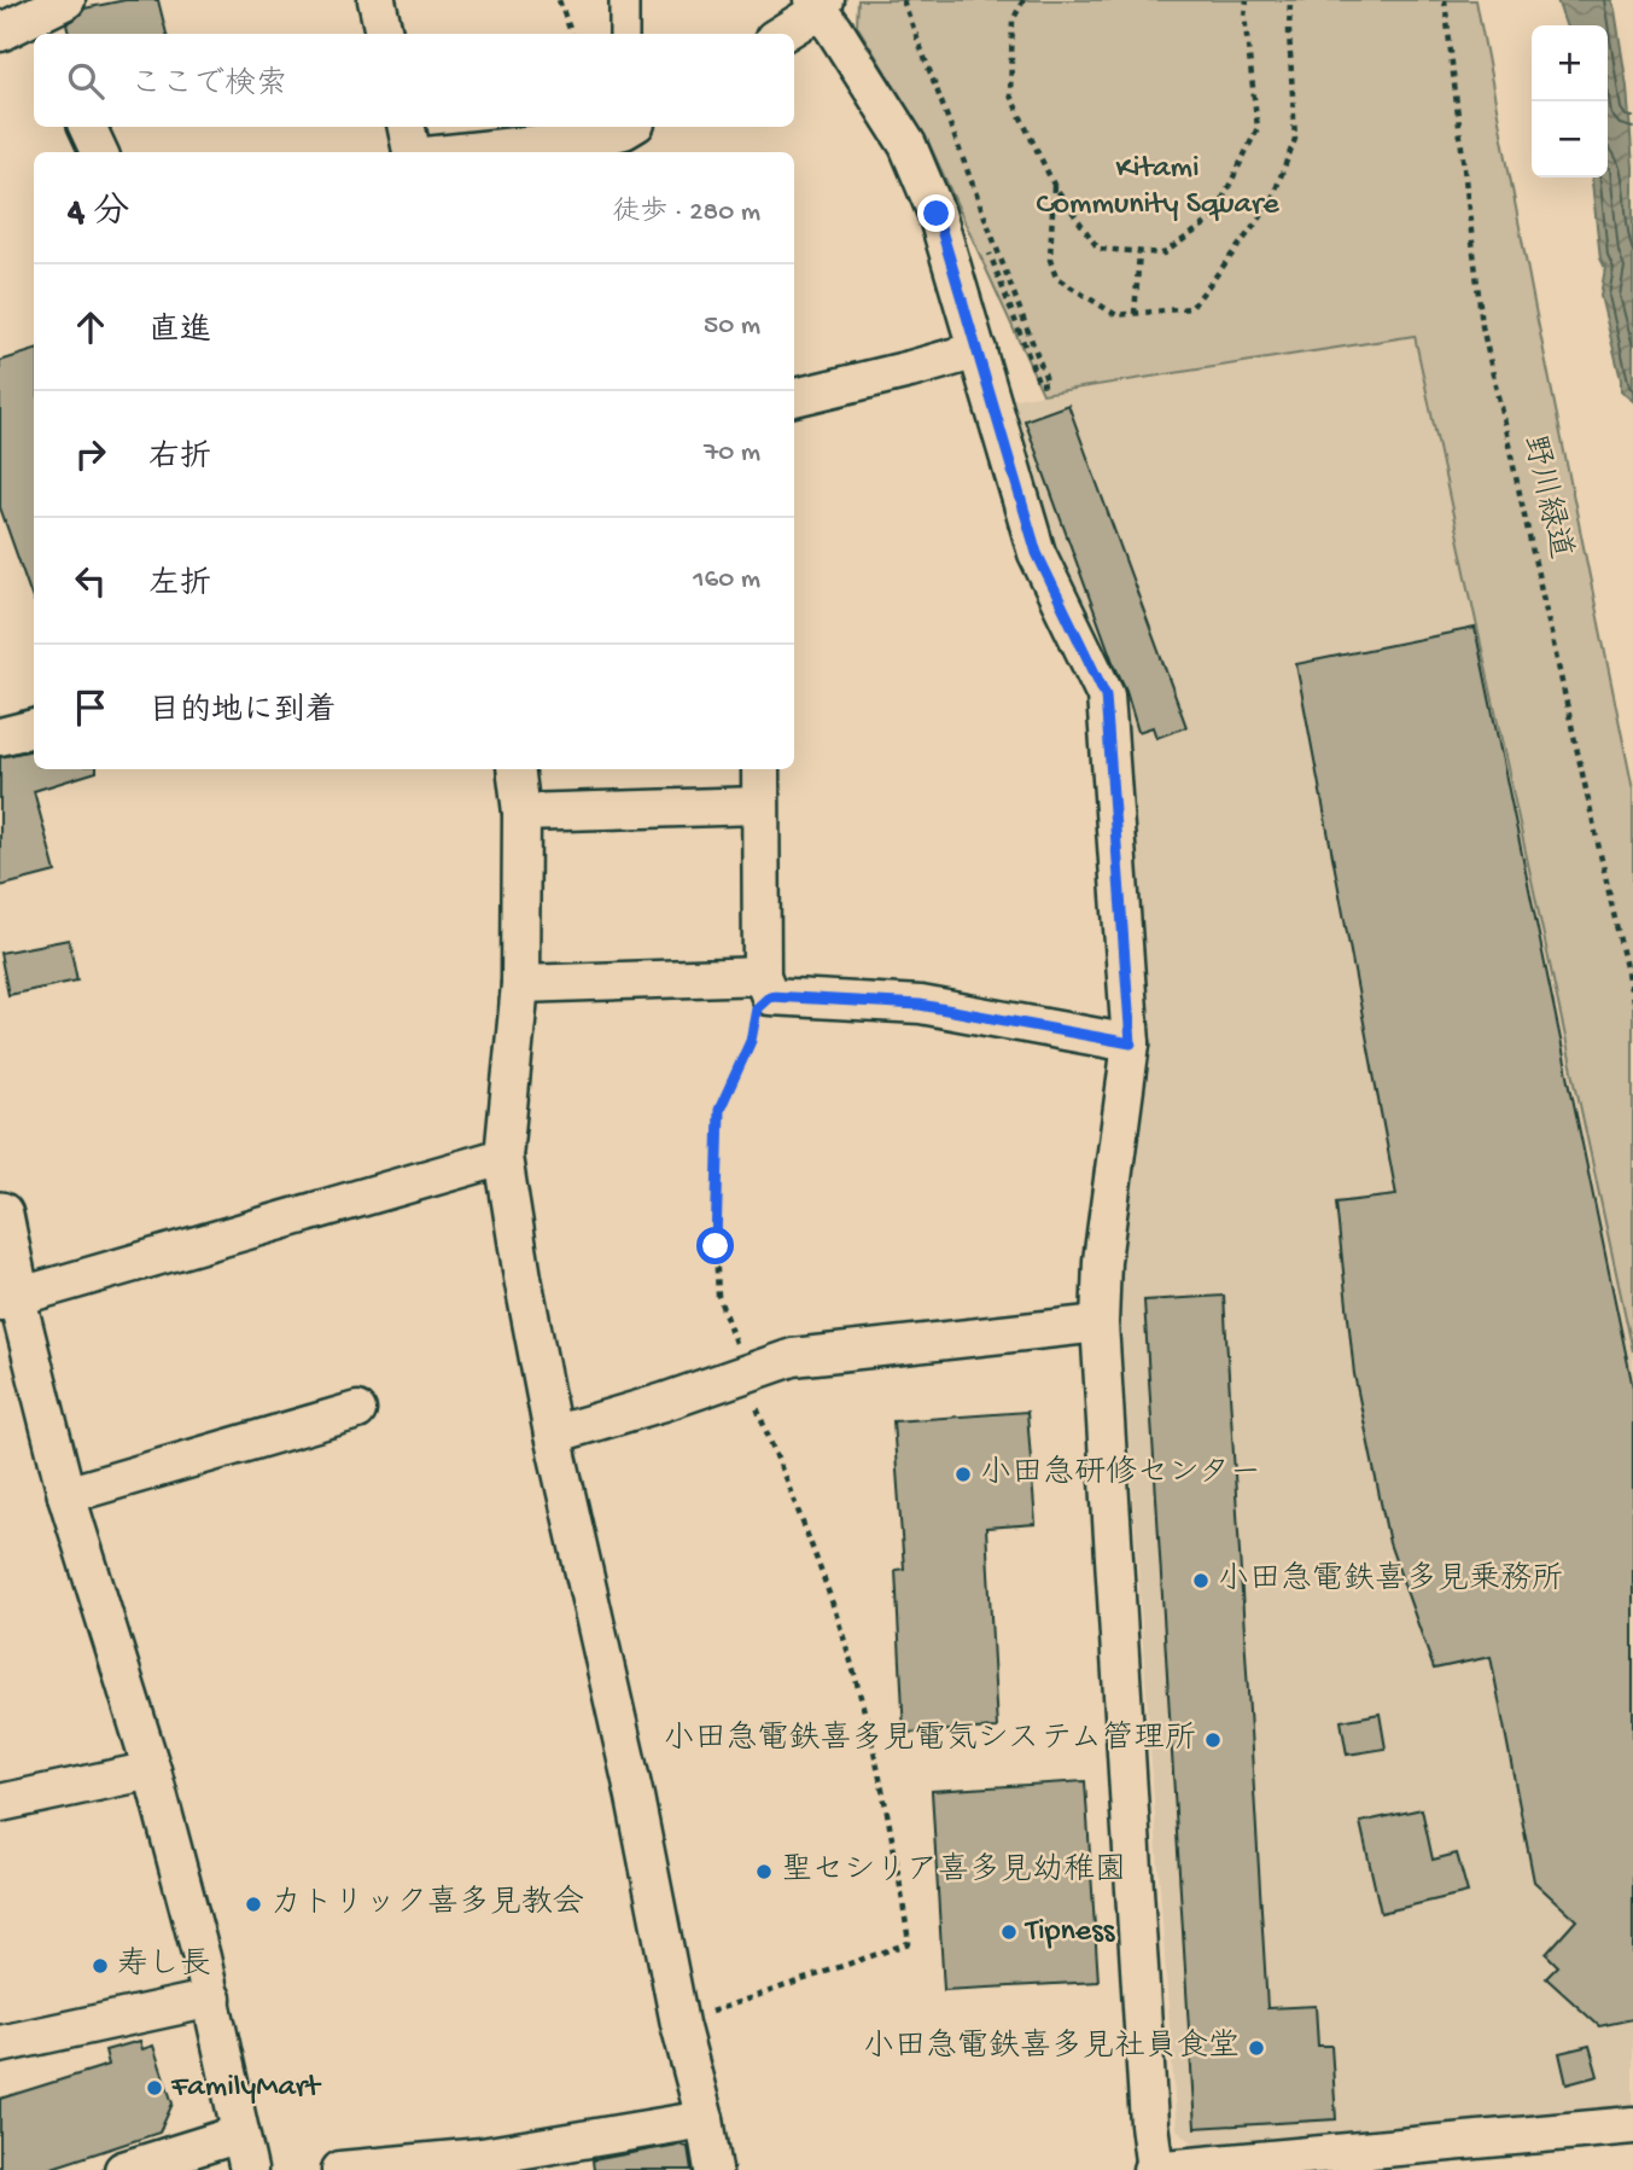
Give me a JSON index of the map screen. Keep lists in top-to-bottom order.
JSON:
{
  "streets": {
    "path": ["野川緑道"]
  },
  "parks": ["Kitami Community Square"],
  "places": [
    "小田急研修センター",
    "小田急電鉄喜多見乗務所",
    "小田急電鉄喜多見電気システム管理所",
    "聖セシリア喜多見幼稚園",
    "カトリック喜多見教会",
    "Tipness",
    "寿し長",
    "小田急電鉄喜多見社員食堂",
    "FamilyMart"
  ],
  "page": {
    "map_buttons": ["+", "−"],
    "search": "ここで検索",
    "heading": ["4 分", "徒歩 · 280 m"],
    "list": [
      ["直進", "50 m"],
      ["右折", "70 m"],
      ["左折", "160 m"],
      "目的地に到着"
    ]
  }
}
